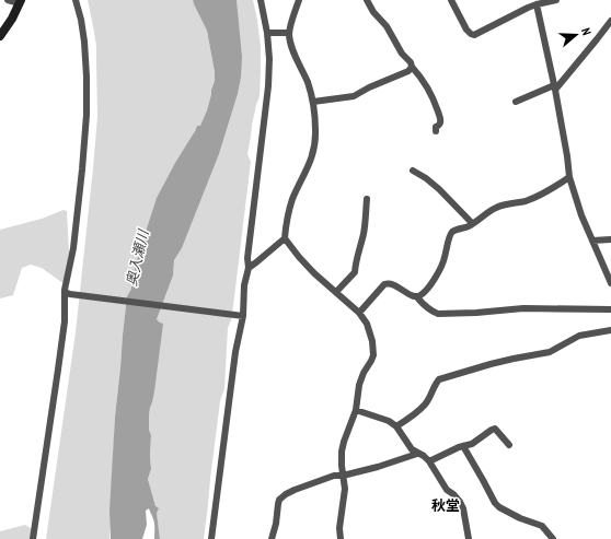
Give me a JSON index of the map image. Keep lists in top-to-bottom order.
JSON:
{
  "districts": ["秋堂"],
  "water": ["奥入瀬川"],
  "north": "right"
}
